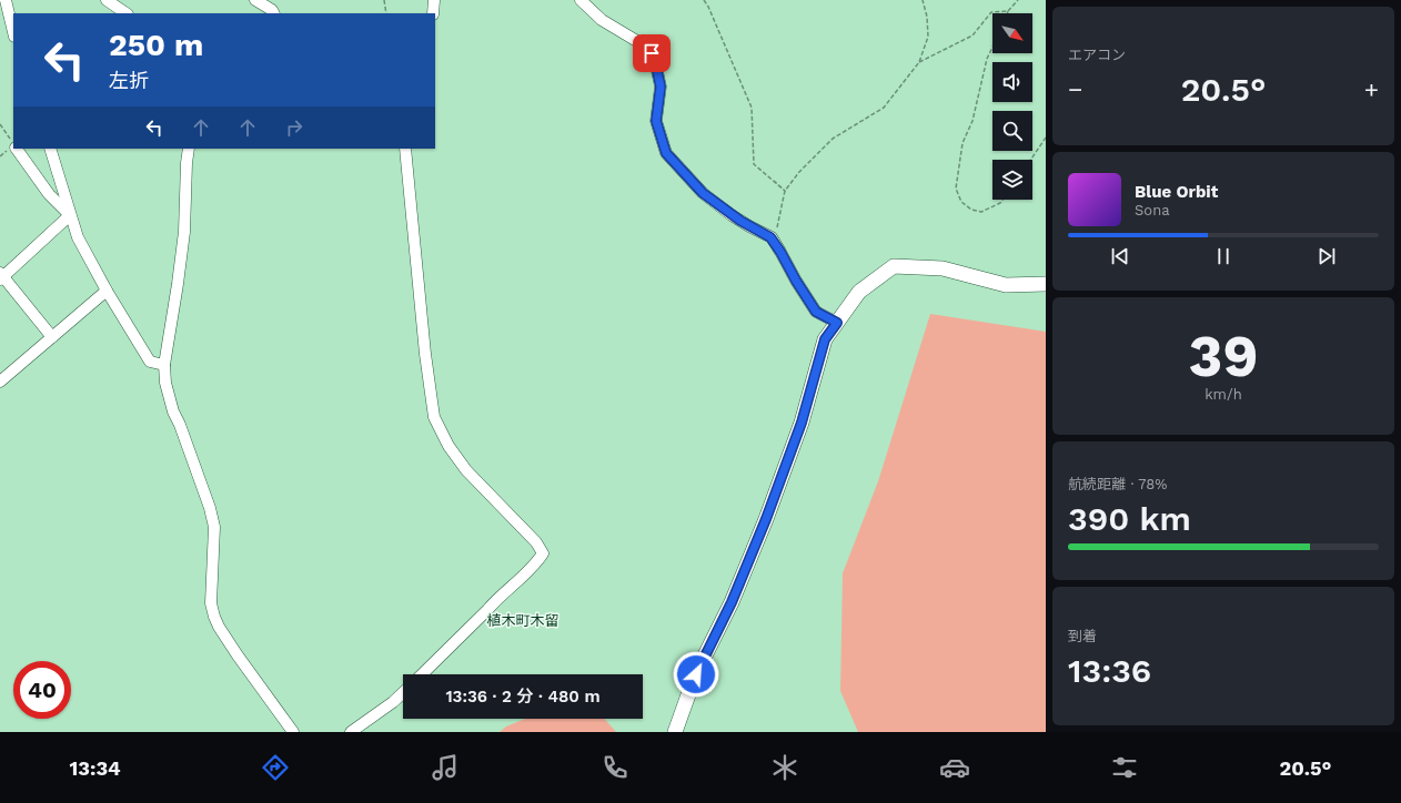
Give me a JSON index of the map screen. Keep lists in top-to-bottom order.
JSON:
{
  "districts": ["植木町木留"],
  "north": "bottom right",
  "page": {
    "tile": [
      "エアコン",
      ["39", "km/h"],
      ["航続距離 · 78%", "390 km"],
      ["到着", "13:36"]
    ],
    "turn": ["250 m", "左折"],
    "heat": ["−", "20.5°", "+"],
    "song": ["Blue Orbit", "Sona"],
    "limit": "40",
    "trip": "13:36 · 2 分 · 480 m",
    "tabs": ["13:34", "20.5°"]
  }
}
